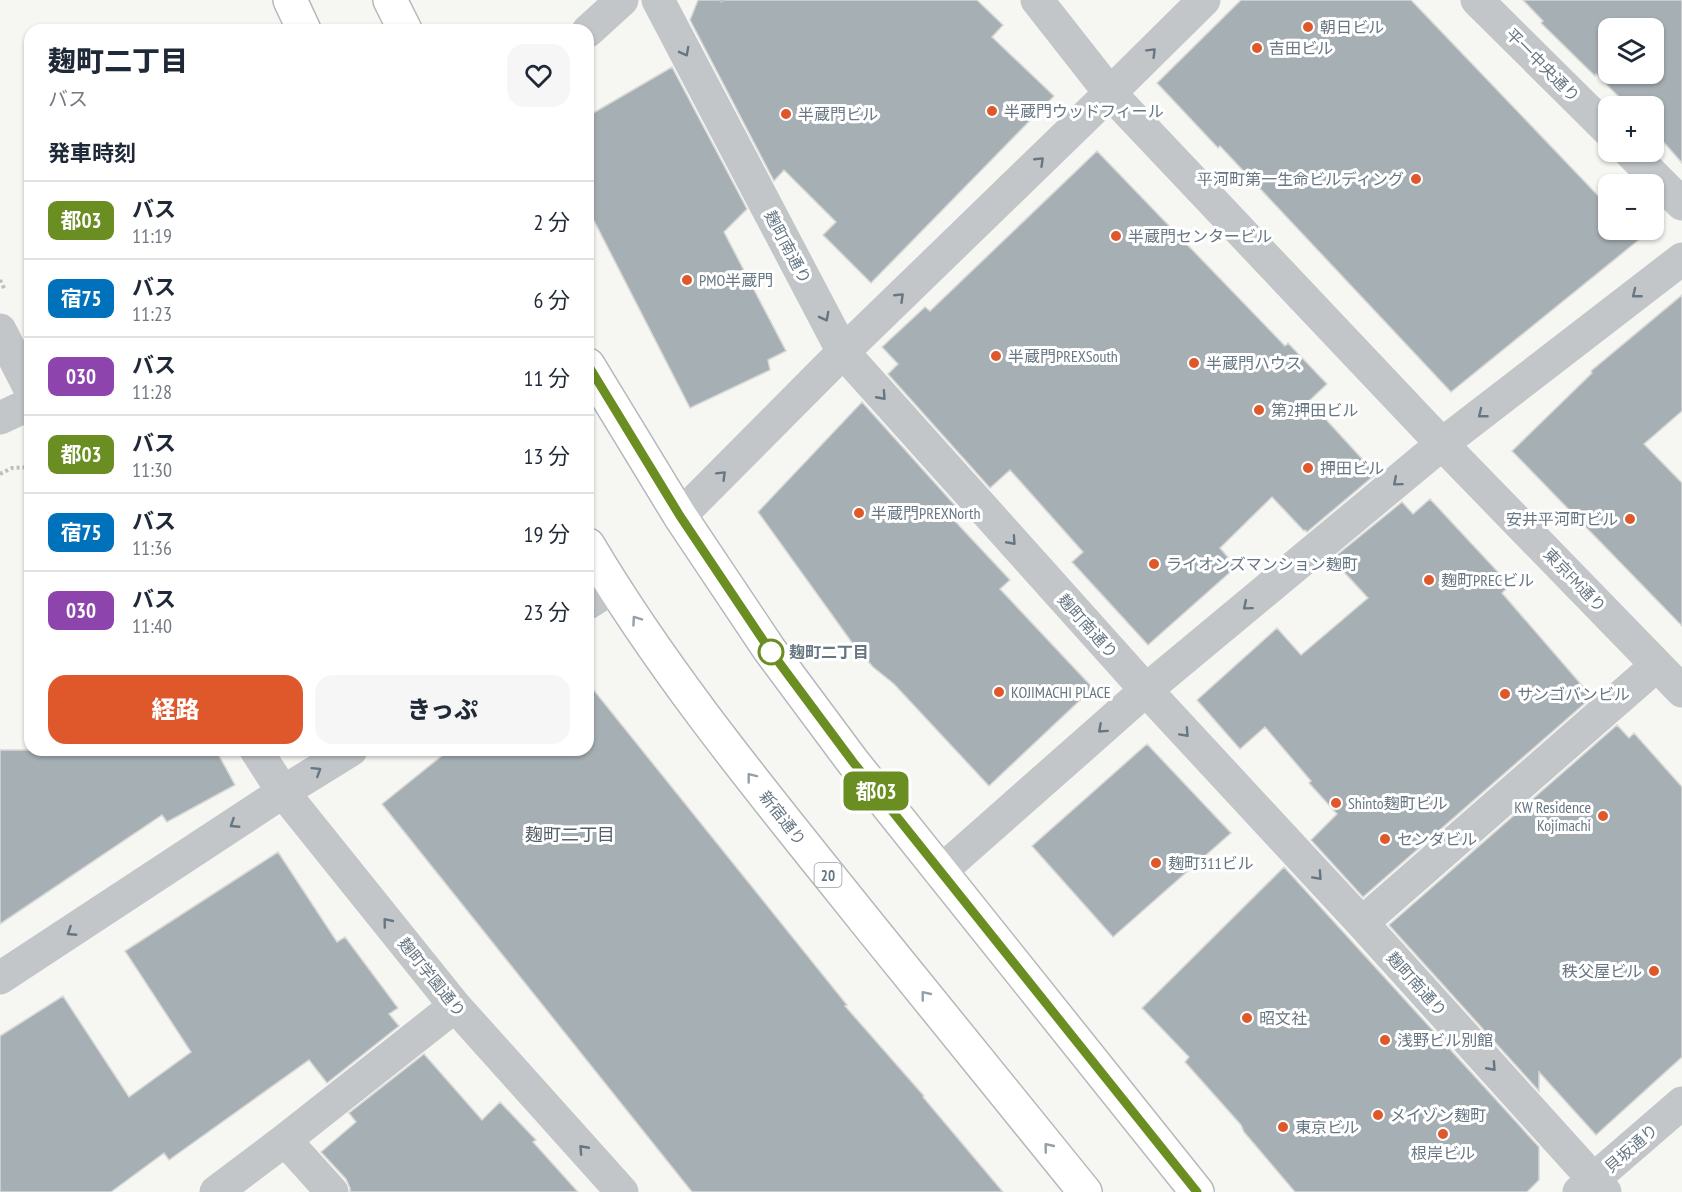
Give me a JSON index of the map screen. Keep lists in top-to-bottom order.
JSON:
{
  "streets": {
    "highway": ["新宿通り", "20"],
    "street": [
      "平一中央通り",
      "麹町南通り",
      "東京FM通り",
      "麹町学園通り",
      "貝坂通り"
    ]
  },
  "crossings": [
    ["麹町南通り", "貝坂通り"]
  ],
  "one_way": ["麹町南通り", "麹町学園通り"],
  "districts": ["麹町二丁目"],
  "places": [
    "朝日ビル",
    "吉田ビル",
    "半蔵門ウッドフィール",
    "半蔵門ビル",
    "平河町第一生命ビルディング",
    "半蔵門センタービル",
    "PMO半蔵門",
    "半蔵門PREXSouth",
    "半蔵門ハウス",
    "第2押田ビル",
    "押田ビル",
    "半蔵門PREXNorth",
    "安井平河町ビル",
    "ライオンズマンション麹町",
    "麹町PRECビル",
    "麹町二丁目",
    "KOJIMACHI PLACE",
    "サンゴバンビル",
    "Shinto麹町ビル",
    "KW Residence Kojimachi",
    "センダビル",
    "麹町311ビル",
    "秩父屋ビル",
    "昭文社",
    "浅野ビル別館",
    "メイゾン麹町",
    "東京ビル",
    "根岸ビル"
  ],
  "lines": ["bus line 都03"],
  "page": {
    "on_map": "都03",
    "map_buttons": ["+", "−"],
    "heading": [
      ["麹町二丁目", "バス"],
      "発車時刻"
    ],
    "list": [
      {
        "mark": "都03",
        "name": "バス",
        "note": "11:19",
        "value": "2 分"
      },
      {
        "mark": "宿75",
        "name": "バス",
        "note": "11:23",
        "value": "6 分"
      },
      {
        "mark": "030",
        "name": "バス",
        "note": "11:28",
        "value": "11 分"
      },
      {
        "mark": "都03",
        "name": "バス",
        "note": "11:30",
        "value": "13 分"
      },
      {
        "mark": "宿75",
        "name": "バス",
        "note": "11:36",
        "value": "19 分"
      },
      {
        "mark": "030",
        "name": "バス",
        "note": "11:40",
        "value": "23 分"
      }
    ],
    "buttons": ["経路", "きっぷ"]
  }
}
